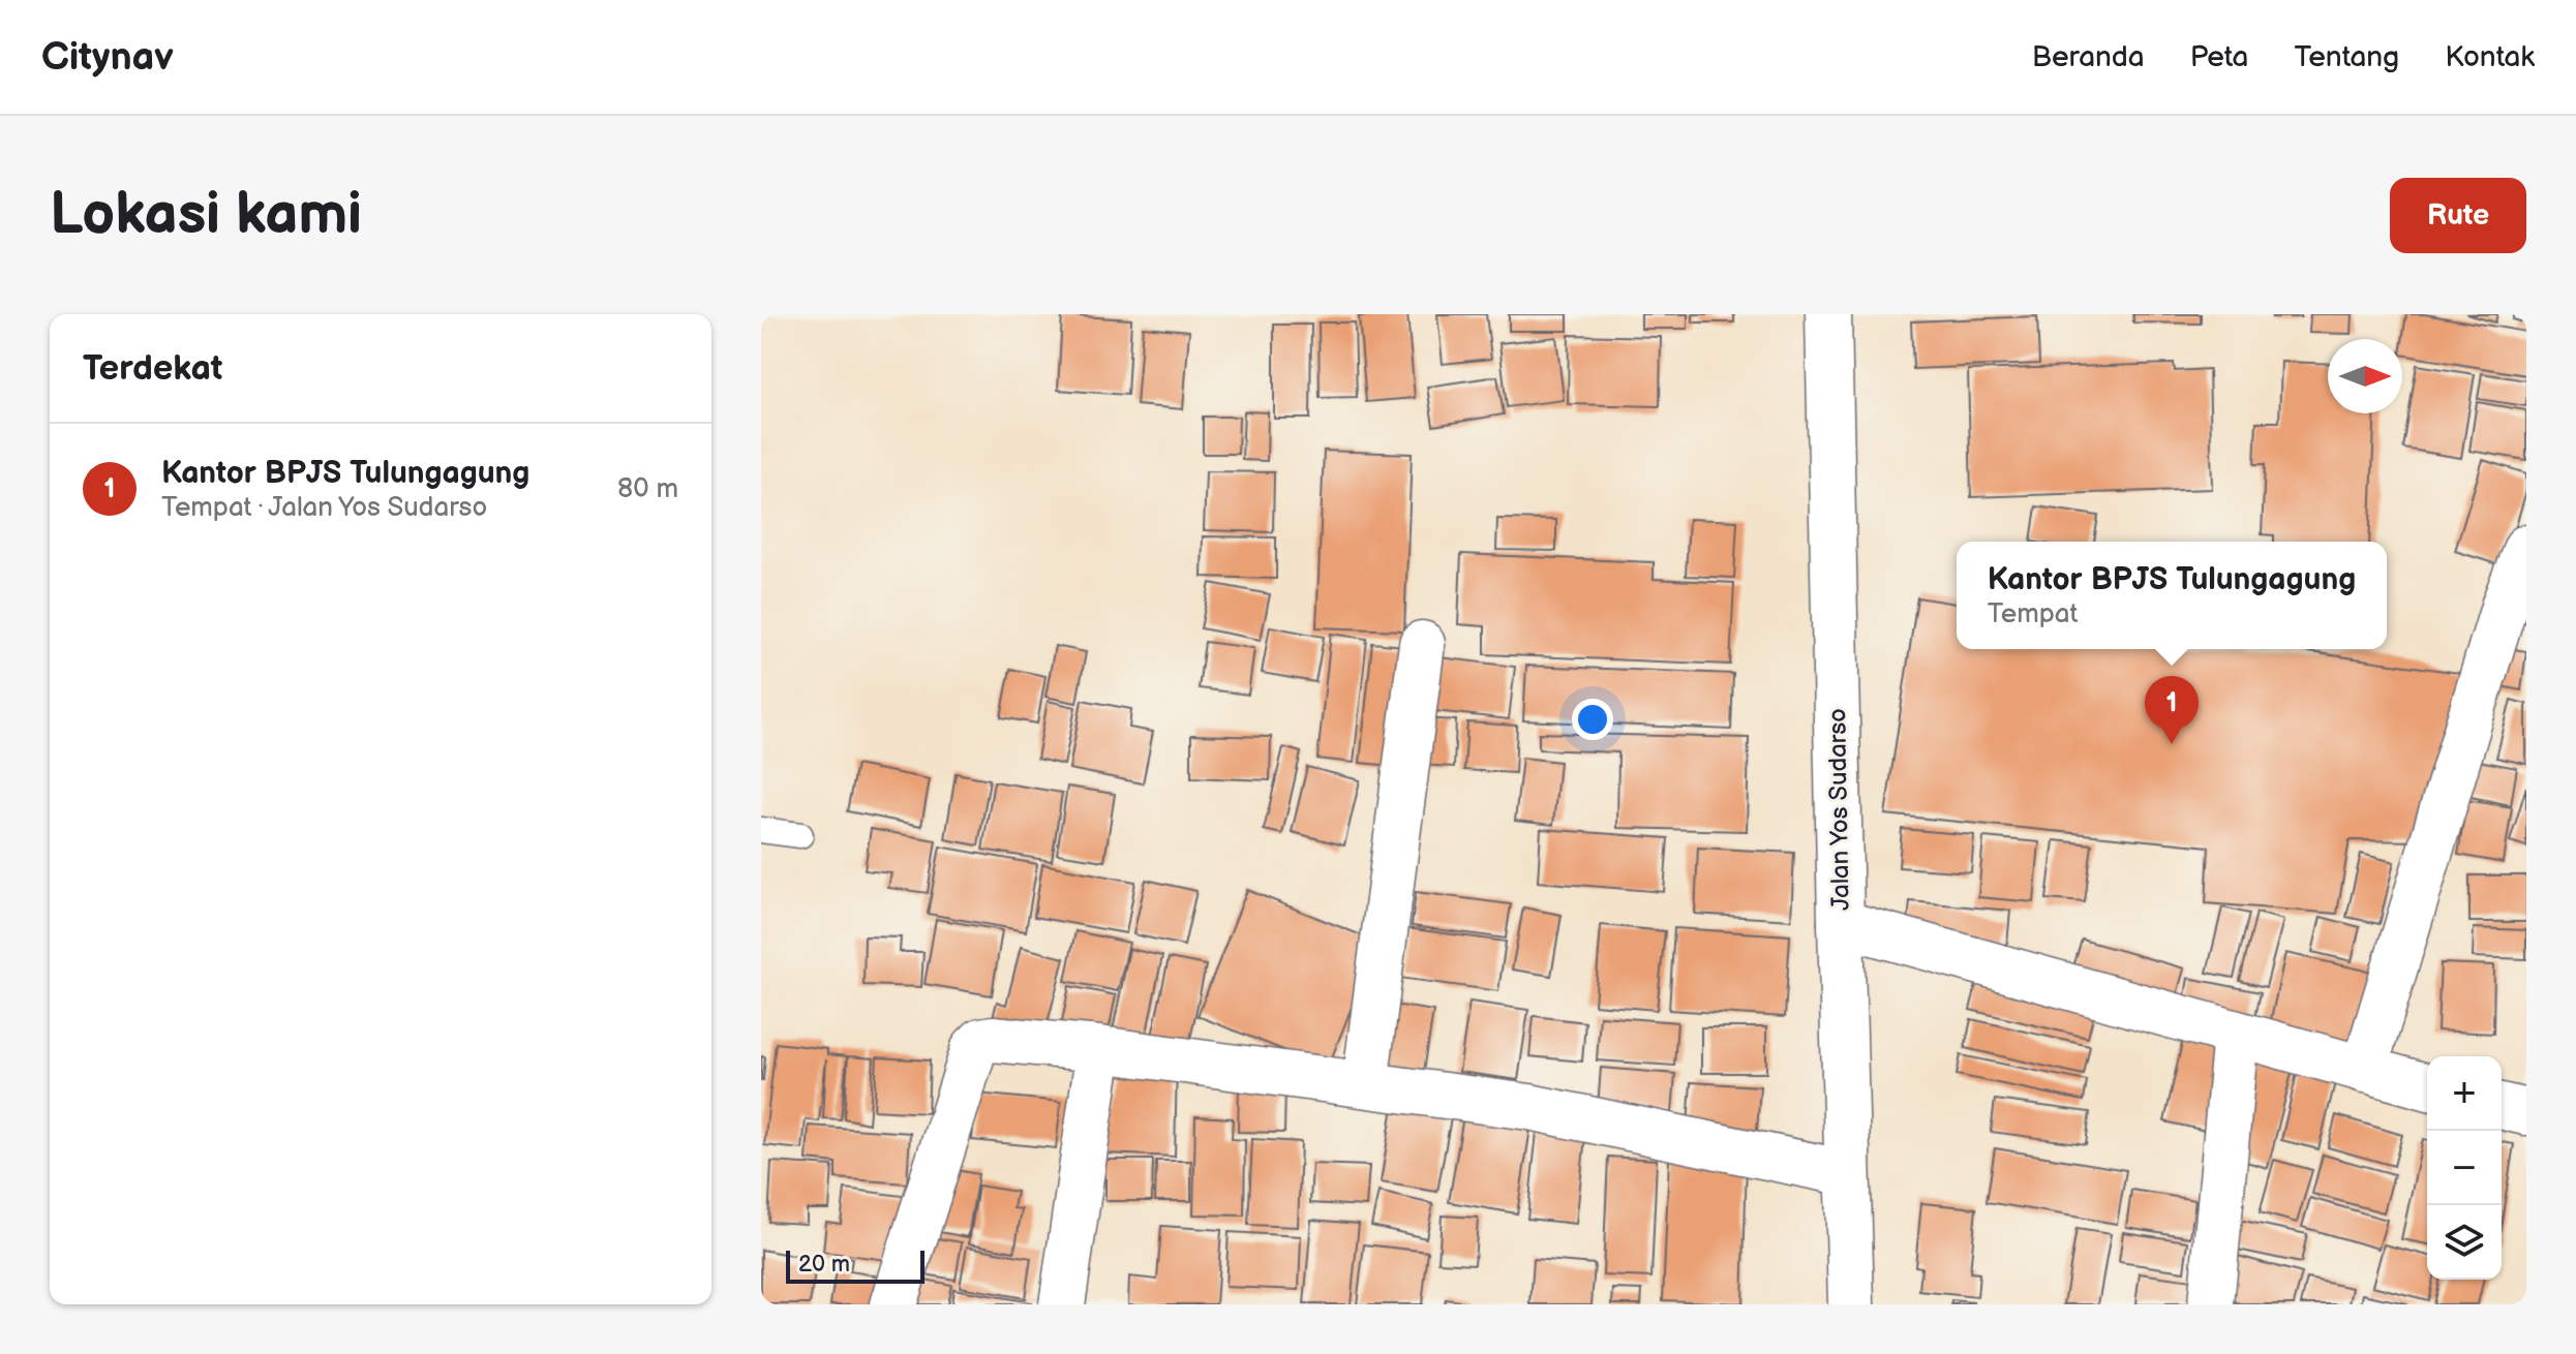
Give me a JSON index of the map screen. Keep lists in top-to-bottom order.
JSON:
{
  "streets": {
    "main road": ["Jalan Yos Sudarso"]
  },
  "scale_bar": "20 m",
  "north": "right",
  "page": {
    "header": "Citynav",
    "nav": [
      "Beranda",
      "Peta",
      "Tentang",
      "Kontak"
    ],
    "buttons": "Rute",
    "title": "Lokasi kami",
    "heading": "Terdekat",
    "list": [
      {
        "mark": "1",
        "name": "Kantor BPJS Tulungagung",
        "note": "Tempat · Jalan Yos Sudarso",
        "value": "80 m"
      }
    ],
    "popup": ["Kantor BPJS Tulungagung", "Tempat"],
    "pins": "1",
    "map_buttons": ["+", "−"],
    "scale": "20 m"
  }
}
